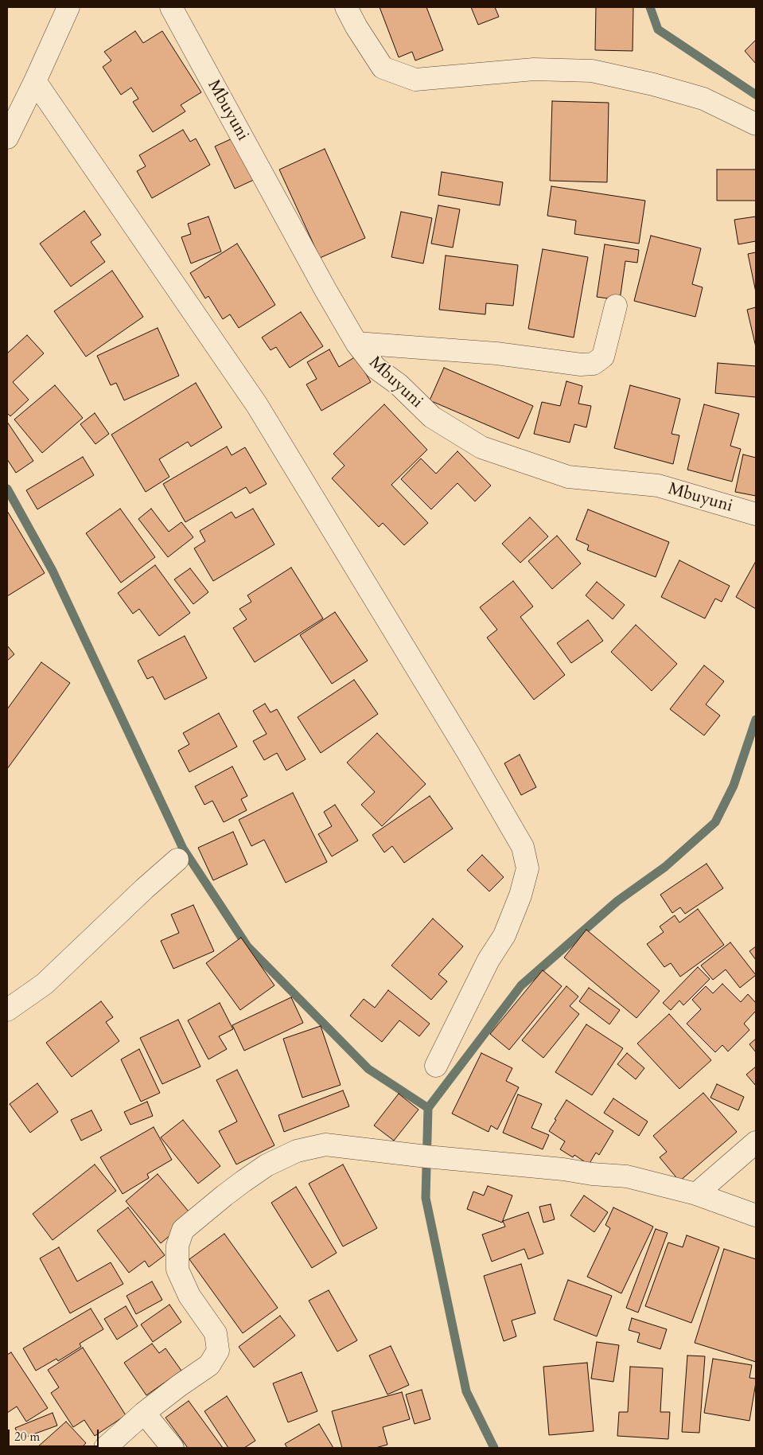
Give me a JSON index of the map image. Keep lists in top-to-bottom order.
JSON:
{
  "streets": {
    "street": ["Mbuyuni"]
  },
  "scale_bar": "20 m"
}
